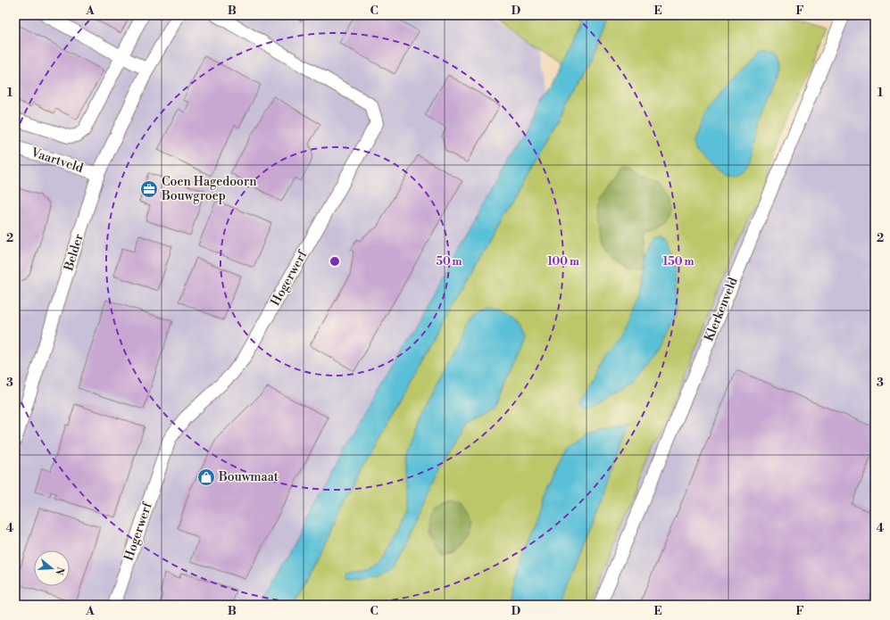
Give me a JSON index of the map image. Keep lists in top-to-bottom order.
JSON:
{
  "streets": {
    "street": [
      "Vaartveld",
      "Belder",
      "Hogerwerf",
      "Klerkenveld"
    ]
  },
  "crossings": [
    ["Vaartveld", "Belder"]
  ],
  "places": {
    "office": ["Coen Hagedoorn Bouwgroep"],
    "shop": ["Bouwmaat"]
  },
  "north": "right",
  "grid": {
    "columns": [
      "A",
      "B",
      "C",
      "D",
      "E",
      "F"
    ],
    "rows": [
      "1",
      "2",
      "3",
      "4"
    ]
  },
  "rings": ["50 m", "100 m", "150 m"]
}
